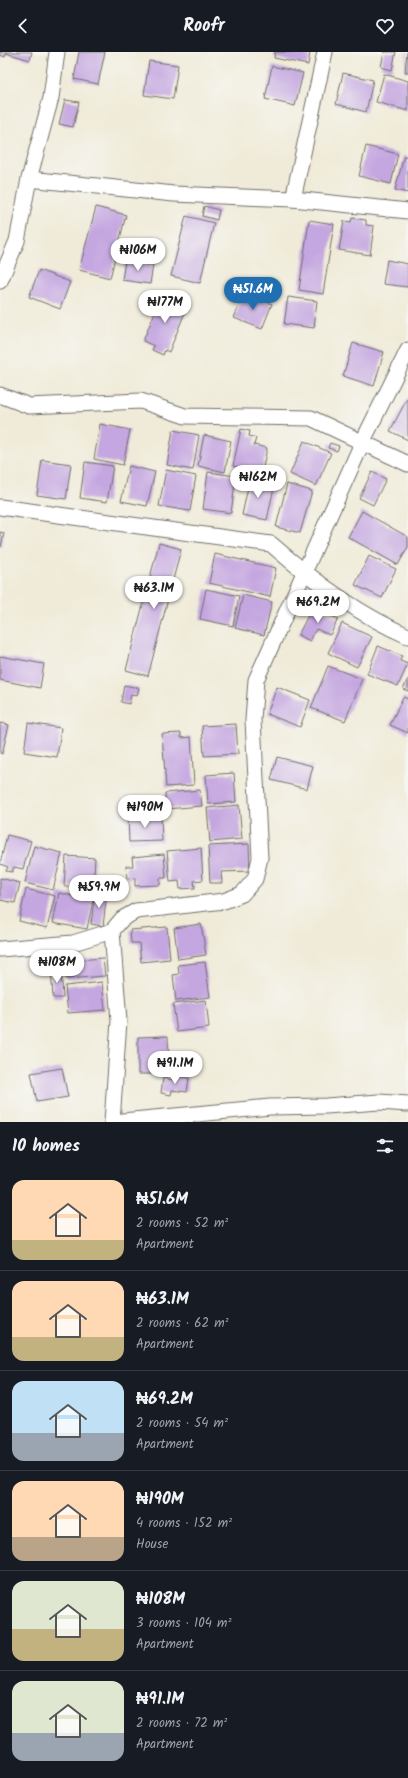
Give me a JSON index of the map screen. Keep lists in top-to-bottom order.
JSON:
{
  "page": {
    "header": "Roofr",
    "price": [
      "₦106M",
      "₦51.6M",
      "₦177M",
      "₦162M",
      "₦63.1M",
      "₦69.2M",
      "₦190M",
      "₦59.9M",
      "₦108M",
      "₦91.1M"
    ],
    "heading": "10 homes",
    "list": [
      {
        "name": "₦51.6M",
        "note": "2 rooms · 52 m² · Apartment"
      },
      {
        "name": "₦63.1M",
        "note": "2 rooms · 62 m² · Apartment"
      },
      {
        "name": "₦69.2M",
        "note": "2 rooms · 54 m² · Apartment"
      },
      {
        "name": "₦190M",
        "note": "4 rooms · 152 m² · House"
      },
      {
        "name": "₦108M",
        "note": "3 rooms · 104 m² · Apartment"
      },
      {
        "name": "₦91.1M",
        "note": "2 rooms · 72 m² · Apartment"
      }
    ]
  }
}
